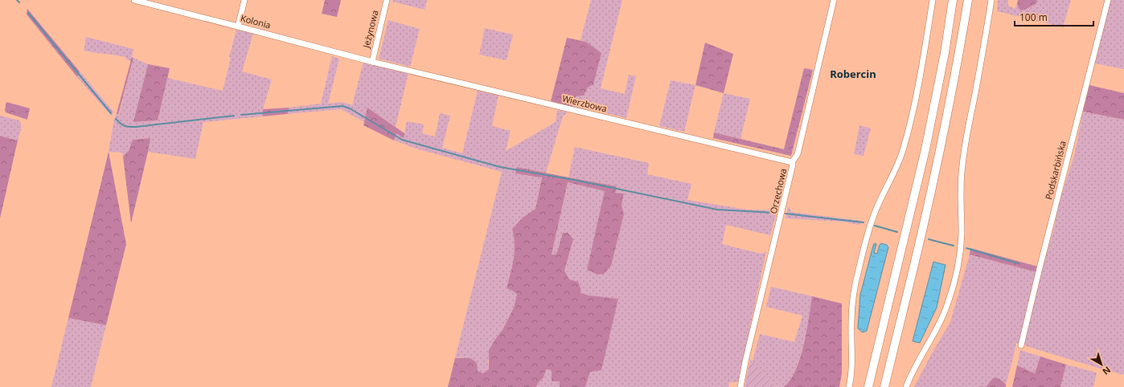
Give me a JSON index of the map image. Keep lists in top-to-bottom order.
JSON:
{
  "streets": {
    "street": [
      "Kolonia",
      "Jeżynowa",
      "Wierzbowa",
      "Podskarbińska",
      "Orzechowa"
    ]
  },
  "crossings": [
    ["Kolonia", "Jeżynowa"],
    ["Kolonia", "Wierzbowa"],
    ["Jeżynowa", "Wierzbowa"],
    ["Wierzbowa", "Orzechowa"]
  ],
  "districts": ["Robercin"],
  "scale_bar": "100 m",
  "north": "bottom right"
}
